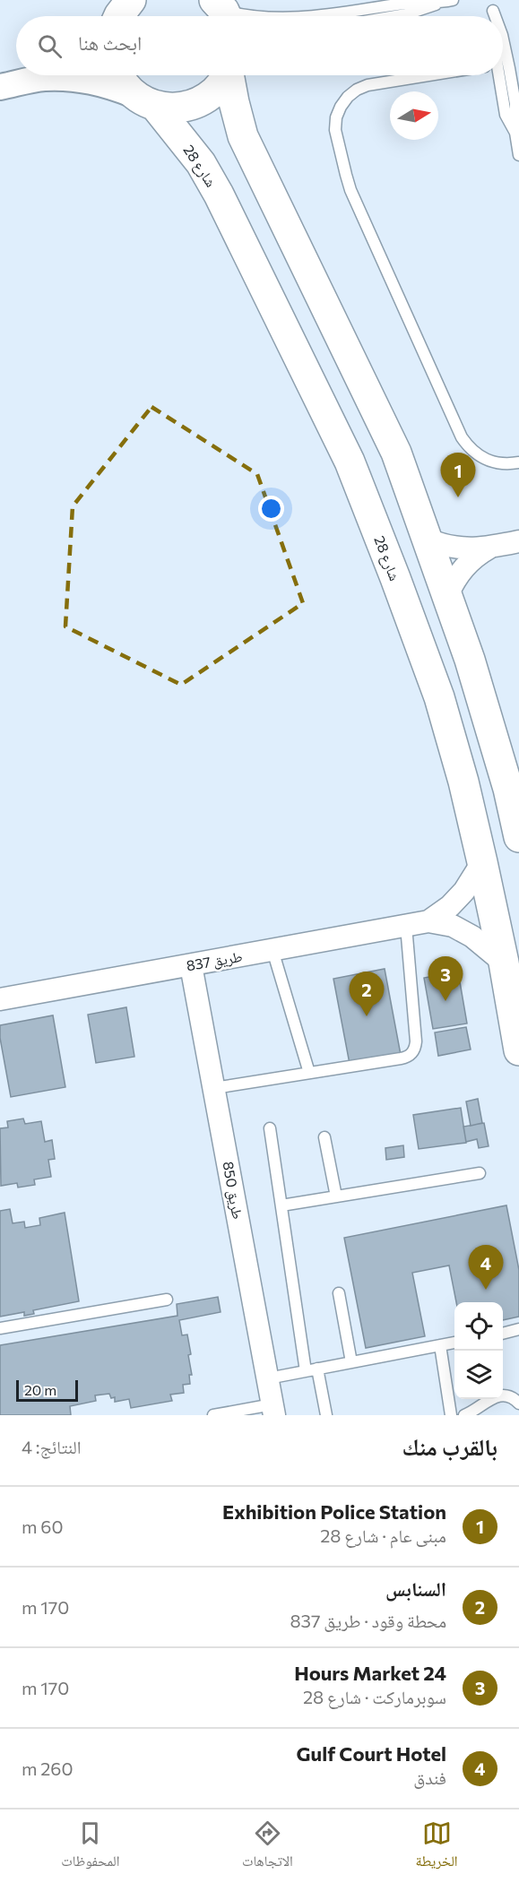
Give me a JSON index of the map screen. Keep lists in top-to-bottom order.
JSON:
{
  "streets": {
    "main road": ["شارع 28"],
    "street": ["طريق 837", "طريق 850"]
  },
  "crossings": [
    ["شارع 28", "طريق 837"],
    ["طريق 837", "طريق 850"]
  ],
  "scale_bar": "20 m",
  "north": "right",
  "page": {
    "search": "ابحث هنا",
    "pins": [
      "1",
      "3",
      "2",
      "4"
    ],
    "scale": "20 m",
    "heading": ["بالقرب منك", "النتائج: 4"],
    "list": [
      {
        "mark": "1",
        "name": "Exhibition Police Station",
        "note": "مبنى عام · شارع 28",
        "value": "60 m"
      },
      {
        "mark": "2",
        "name": "السنابس",
        "note": "محطة وقود · طريق 837",
        "value": "170 m"
      },
      {
        "mark": "3",
        "name": "24 Hours Market",
        "note": "سوبرماركت · شارع 28",
        "value": "170 m"
      },
      {
        "mark": "4",
        "name": "Gulf Court Hotel",
        "note": "فندق",
        "value": "260 m"
      }
    ],
    "nav": ["الخريطة", "الاتجاهات", "المحفوظات"]
  }
}
